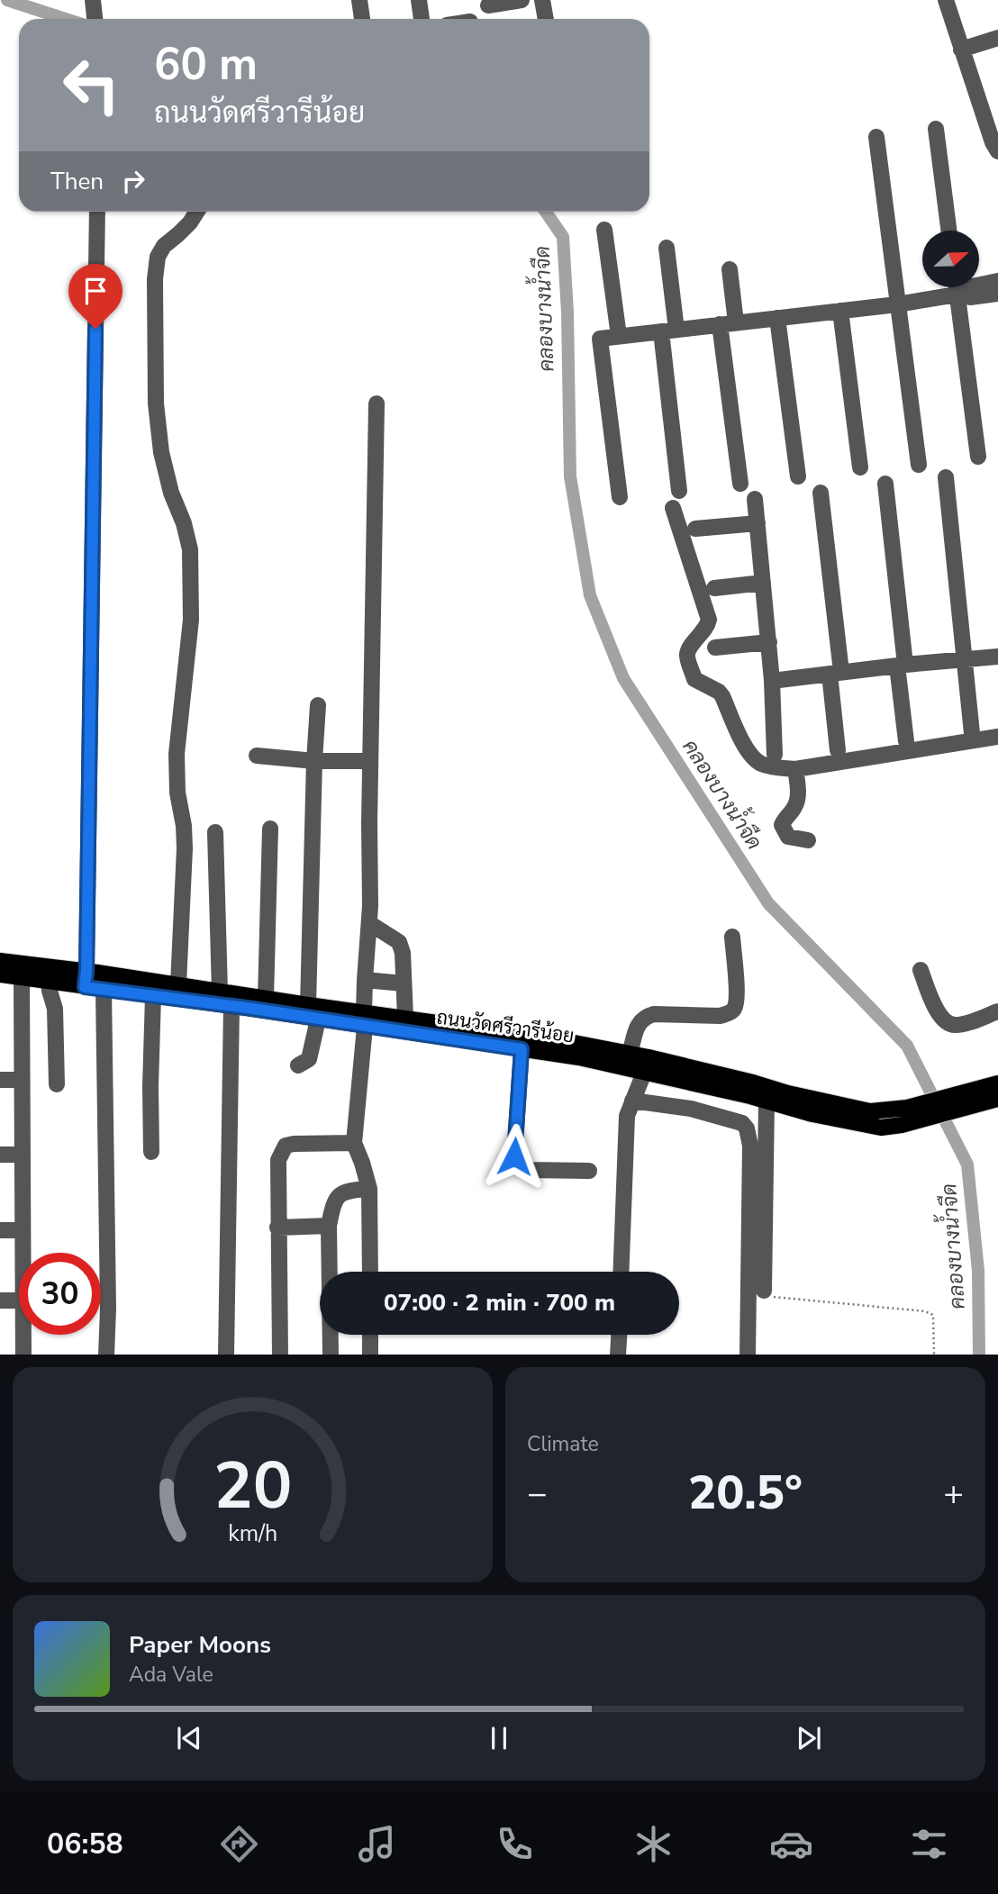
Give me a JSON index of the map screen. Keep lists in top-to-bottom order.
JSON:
{
  "streets": {
    "main road": ["ถนนวัดศรีวารีน้อย"]
  },
  "water": ["คลองบางน้ำจืด"],
  "north": "right",
  "page": {
    "turn": ["60 m", "ถนนวัดศรีวารีน้อย"],
    "then": "Then",
    "limit": "30",
    "trip": "07:00 · 2 min · 700 m",
    "tile": "Climate",
    "heat": ["−", "20.5°", "+"],
    "song": ["Paper Moons", "Ada Vale"],
    "tabs": "06:58",
    "gauge": ["20", "km/h"]
  }
}
